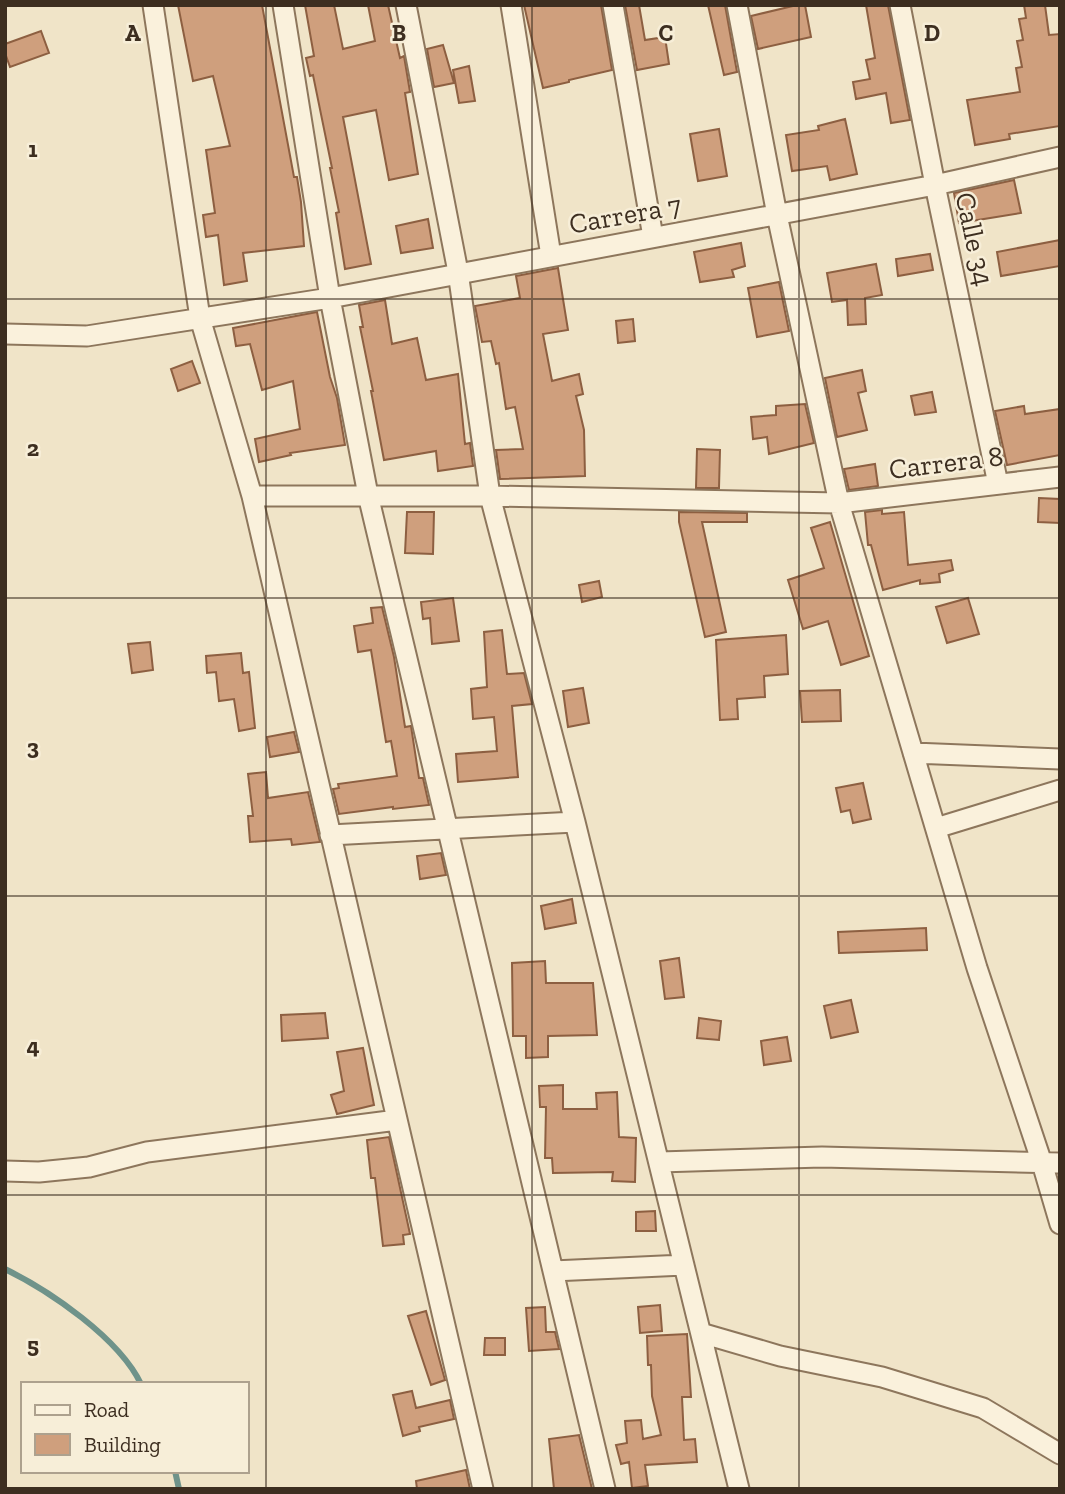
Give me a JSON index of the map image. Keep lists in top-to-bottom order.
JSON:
{
  "streets": {
    "street": ["Carrera 7", "Calle 34", "Carrera 8"]
  },
  "crossings": [
    ["Carrera 7", "Calle 34"],
    ["Calle 34", "Carrera 8"]
  ],
  "legend": ["Road", "Building"],
  "grid": {
    "columns": [
      "A",
      "B",
      "C",
      "D"
    ],
    "rows": [
      "1",
      "2",
      "3",
      "4",
      "5"
    ]
  }
}
